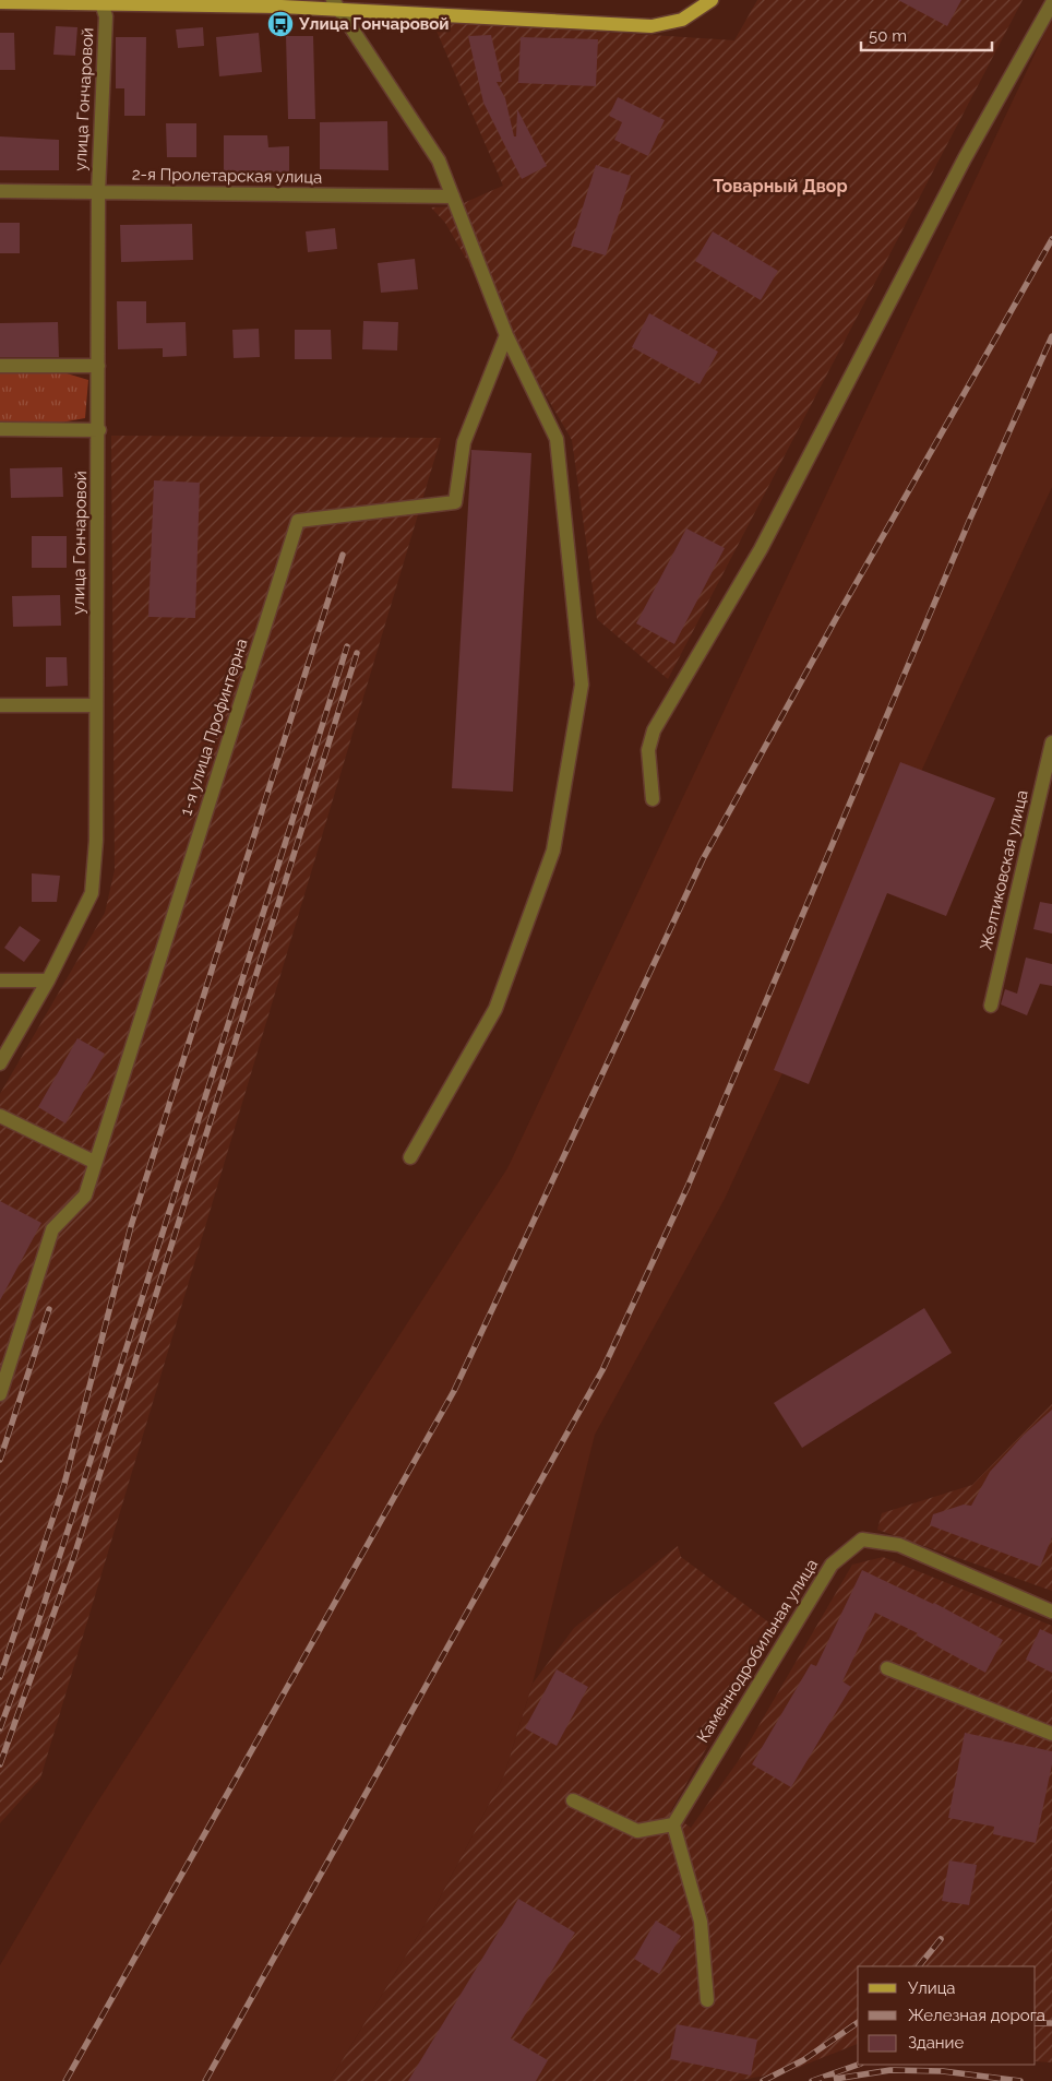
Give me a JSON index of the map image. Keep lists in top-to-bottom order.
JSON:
{
  "streets": {
    "street": [
      "улица Гончаровой",
      "2-я Пролетарская улица",
      "1-я улица Профинтерна",
      "Желтиковская улица",
      "Каменнодробильная улица"
    ]
  },
  "crossings": [
    ["улица Гончаровой", "2-я Пролетарская улица"]
  ],
  "districts": ["Товарный Двор"],
  "places": {
    "bus stop": ["Улица Гончаровой"]
  },
  "legend": ["Улица", "Железная дорога", "Здание"],
  "scale_bar": "50 m"
}
